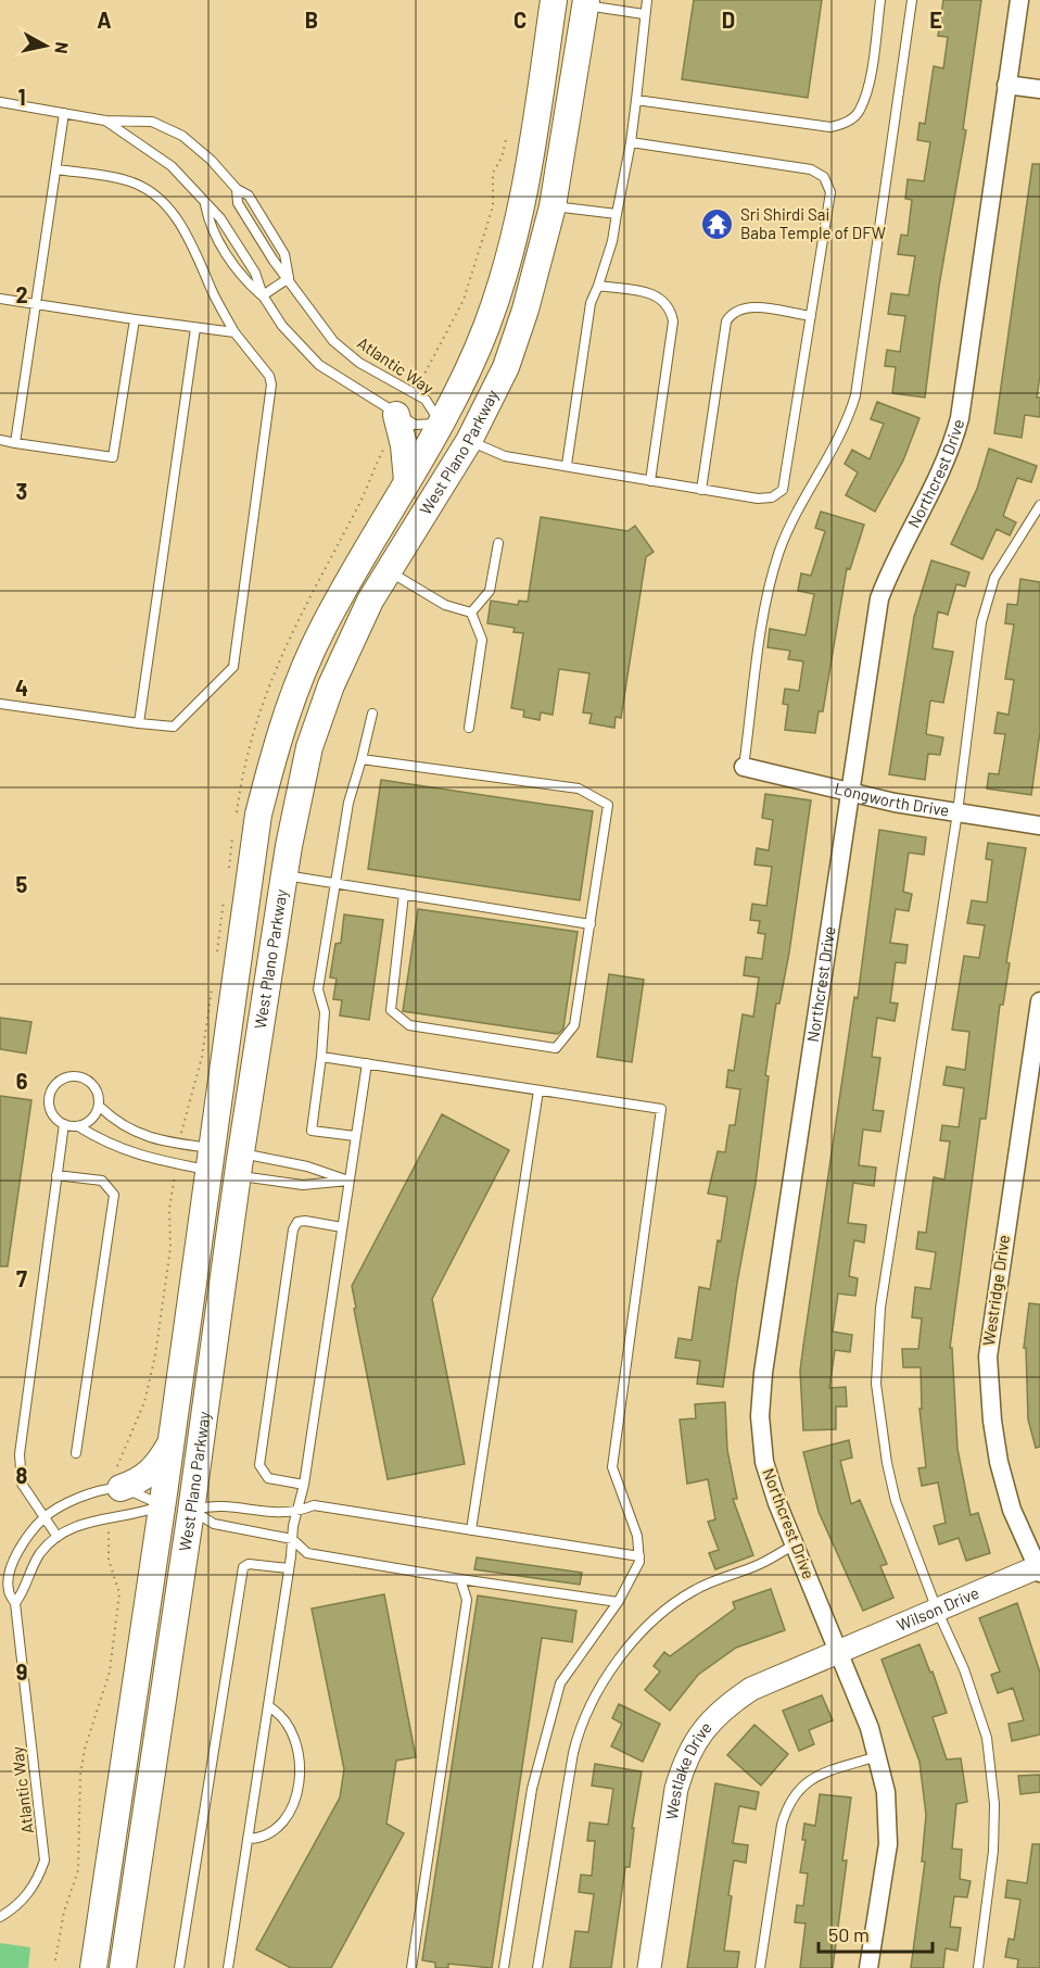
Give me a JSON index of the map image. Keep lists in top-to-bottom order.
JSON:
{
  "streets": {
    "main road": ["West Plano Parkway"],
    "street": [
      "Northcrest Drive",
      "Longworth Drive",
      "Westridge Drive",
      "Wilson Drive",
      "Westlake Drive"
    ],
    "lane": ["Atlantic Way"]
  },
  "crossings": [
    ["Atlantic Way", "West Plano Parkway"],
    ["Northcrest Drive", "Longworth Drive"],
    ["Northcrest Drive", "Wilson Drive"],
    ["Northcrest Drive", "Westlake Drive"],
    ["Westridge Drive", "Wilson Drive"],
    ["Wilson Drive", "Westlake Drive"]
  ],
  "places": {
    "temple": ["Sri Shirdi Sai Baba Temple of DFW"]
  },
  "scale_bar": "50 m",
  "north": "right",
  "grid": {
    "columns": [
      "A",
      "B",
      "C",
      "D",
      "E"
    ],
    "rows": [
      "1",
      "2",
      "3",
      "4",
      "5",
      "6",
      "7",
      "8",
      "9"
    ]
  }
}
